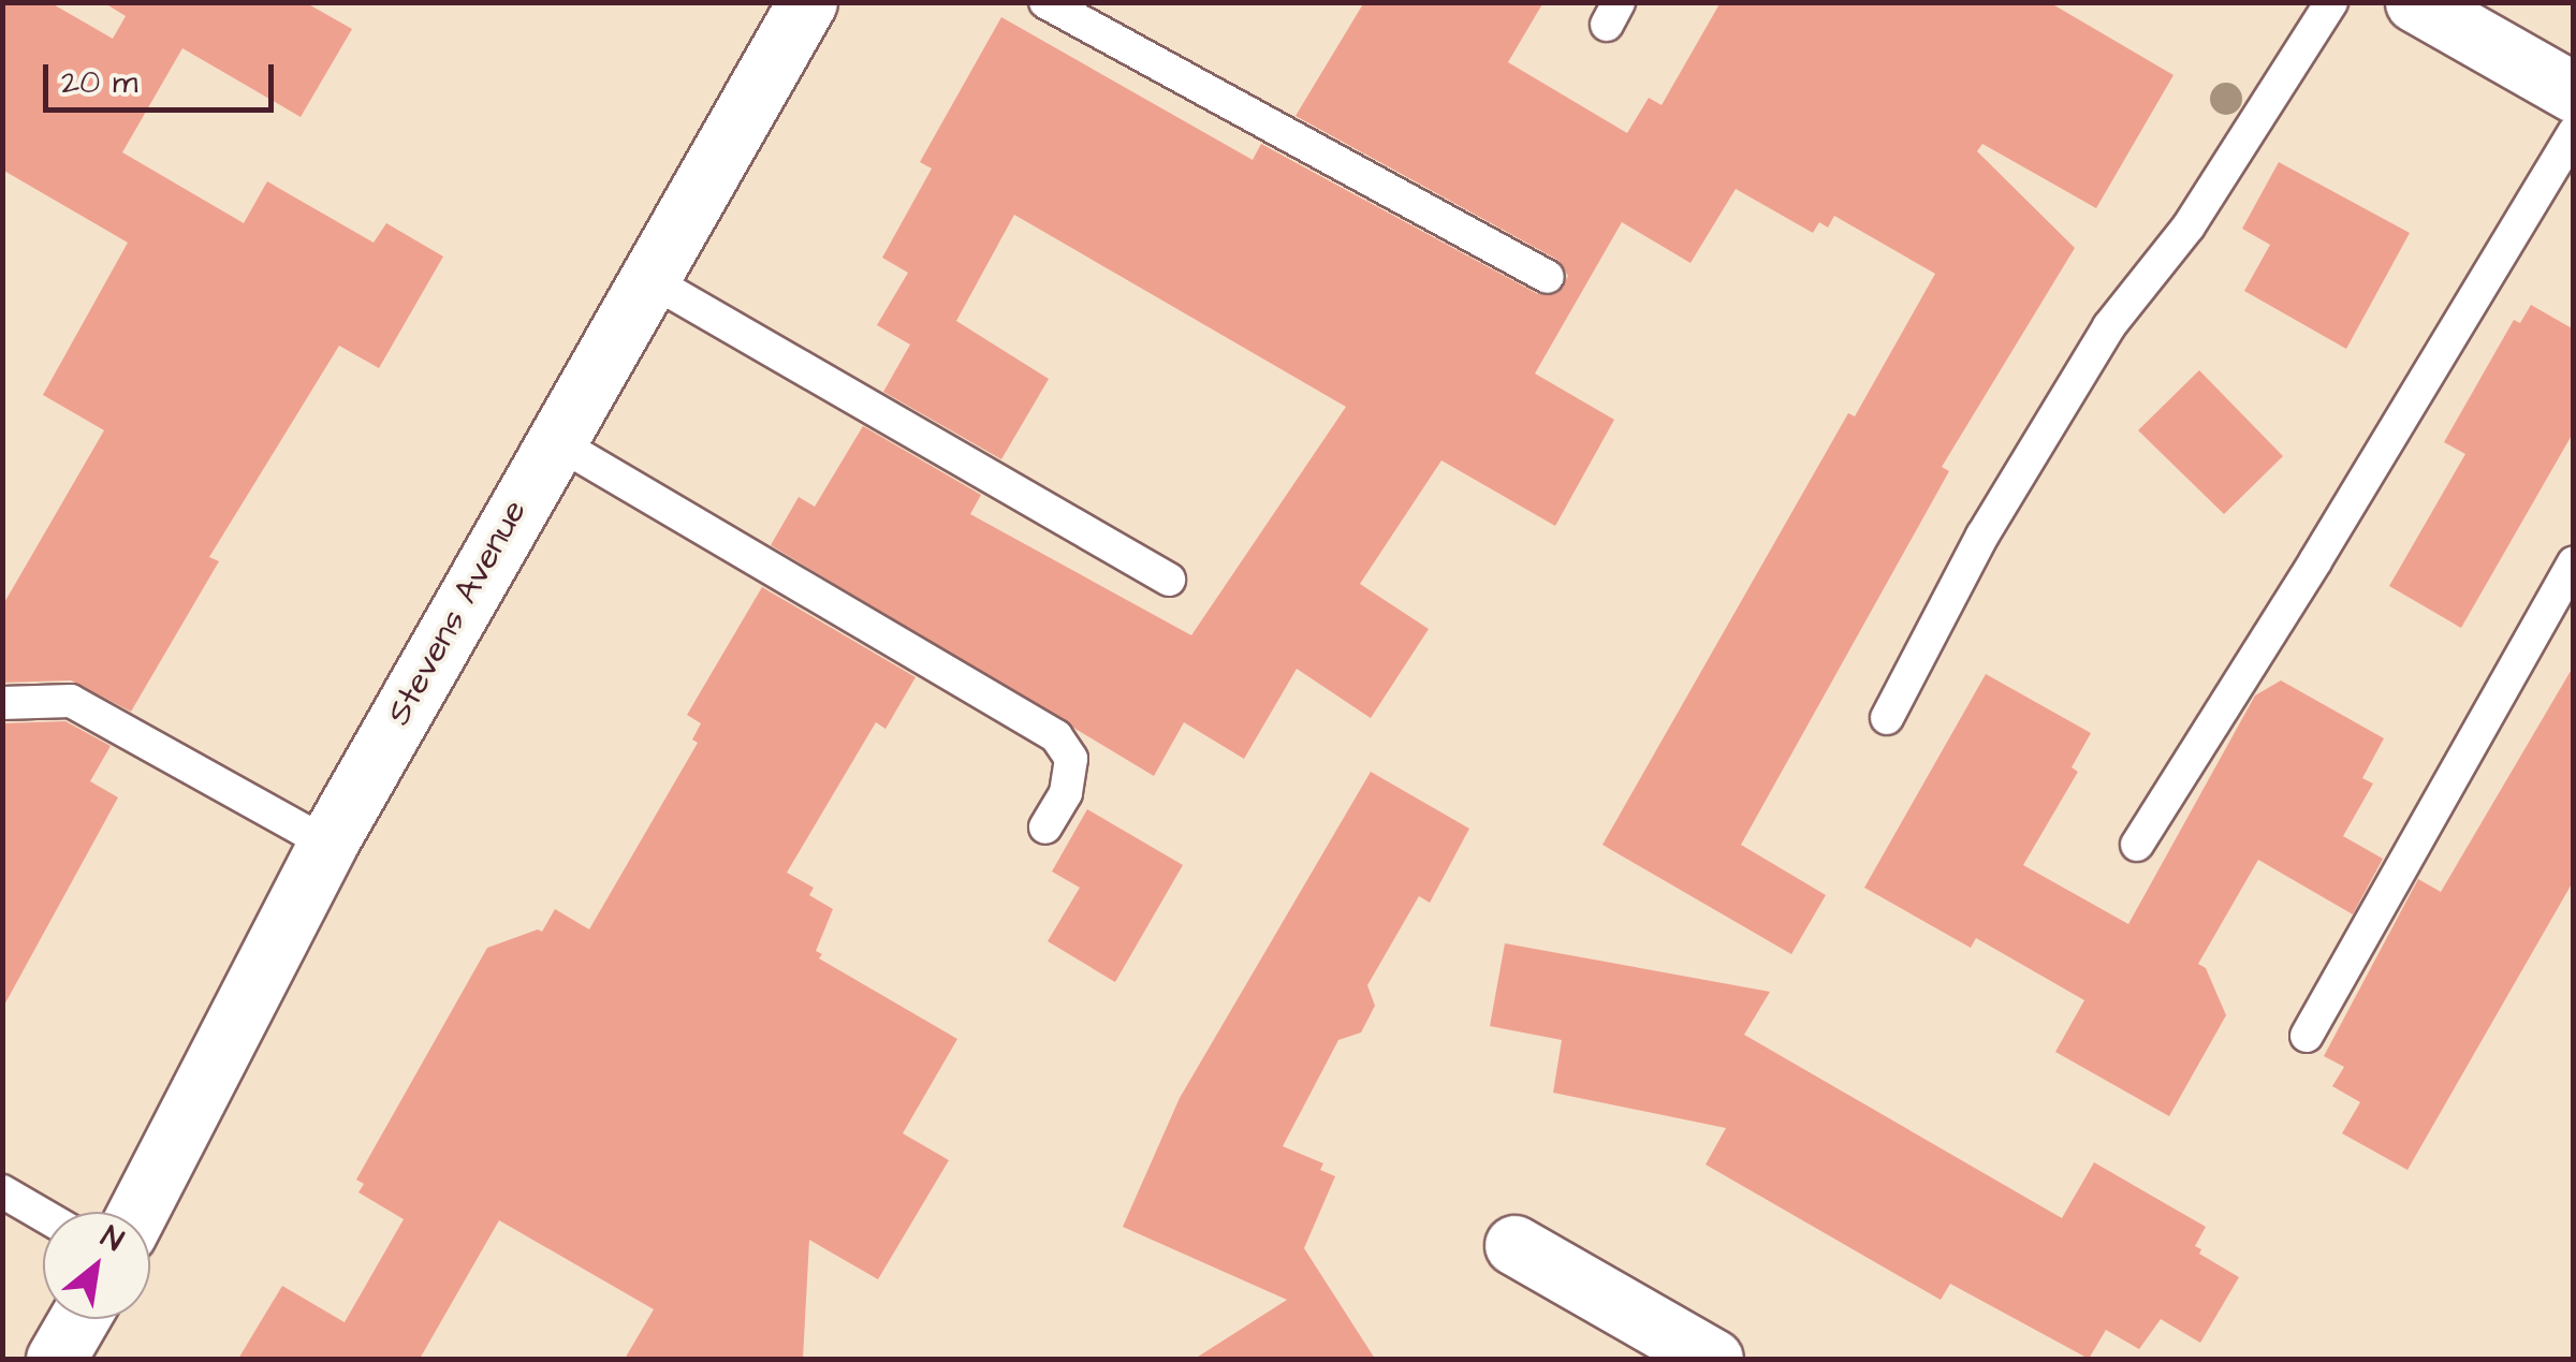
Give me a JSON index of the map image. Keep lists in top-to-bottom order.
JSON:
{
  "streets": {
    "street": ["Stevens Avenue"]
  },
  "scale_bar": "20 m",
  "north": "top right"
}
